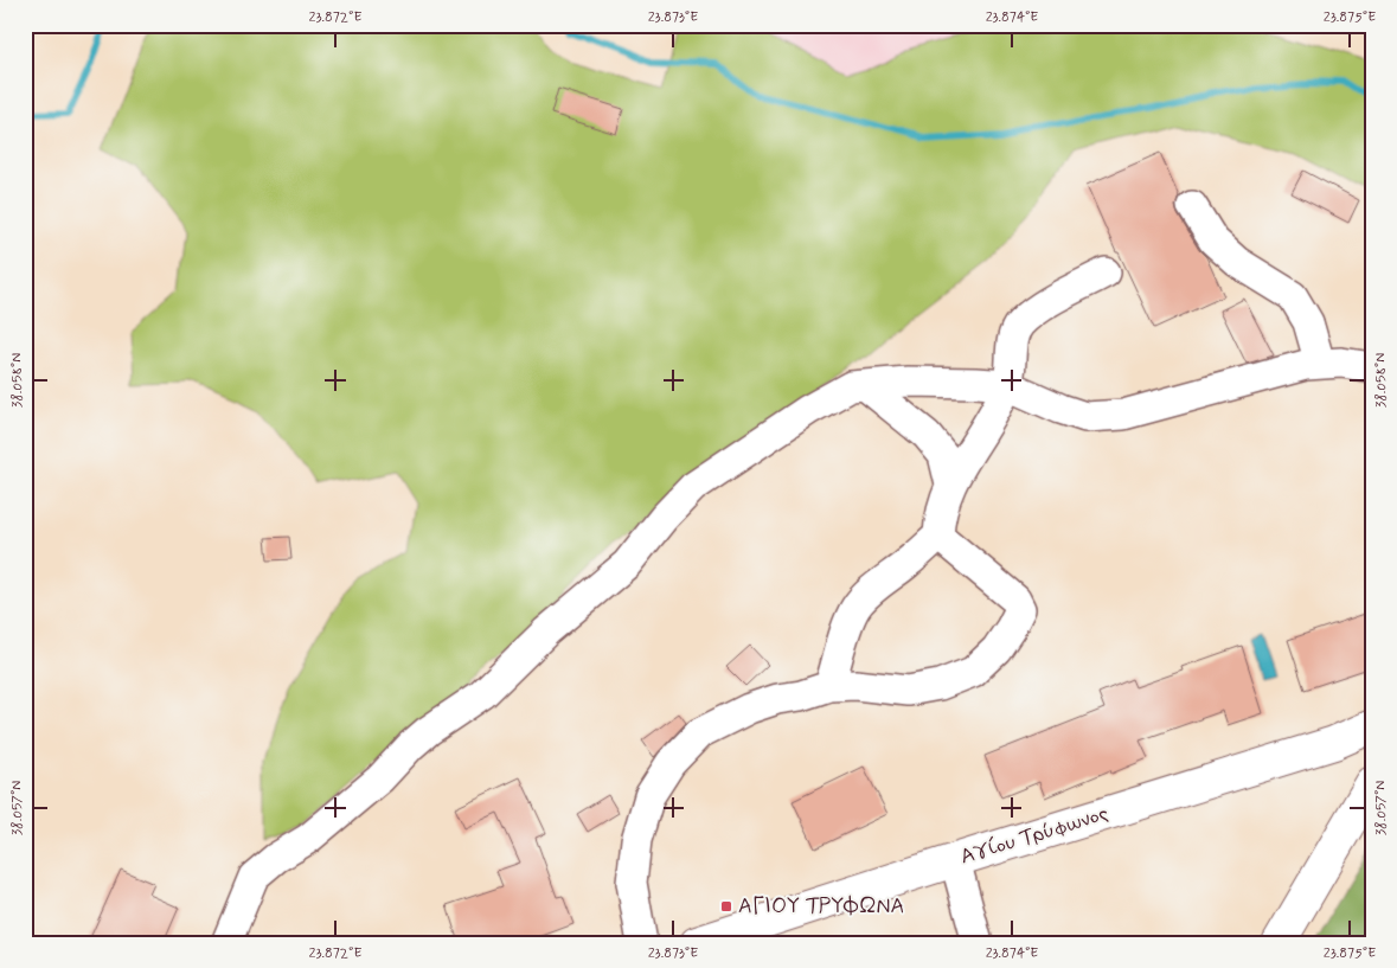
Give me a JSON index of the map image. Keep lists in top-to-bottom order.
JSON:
{
  "streets": {
    "main road": ["Αγίου Τρύφωνος"]
  },
  "places": {
    "transit": ["ΑΓΙΟΥ ΤΡΥΦΩΝΑ"]
  },
  "coordinates": [
    "23.872°E",
    "23.873°E",
    "23.874°E",
    "23.875°E",
    "38.058°N",
    "38.057°N"
  ]
}
